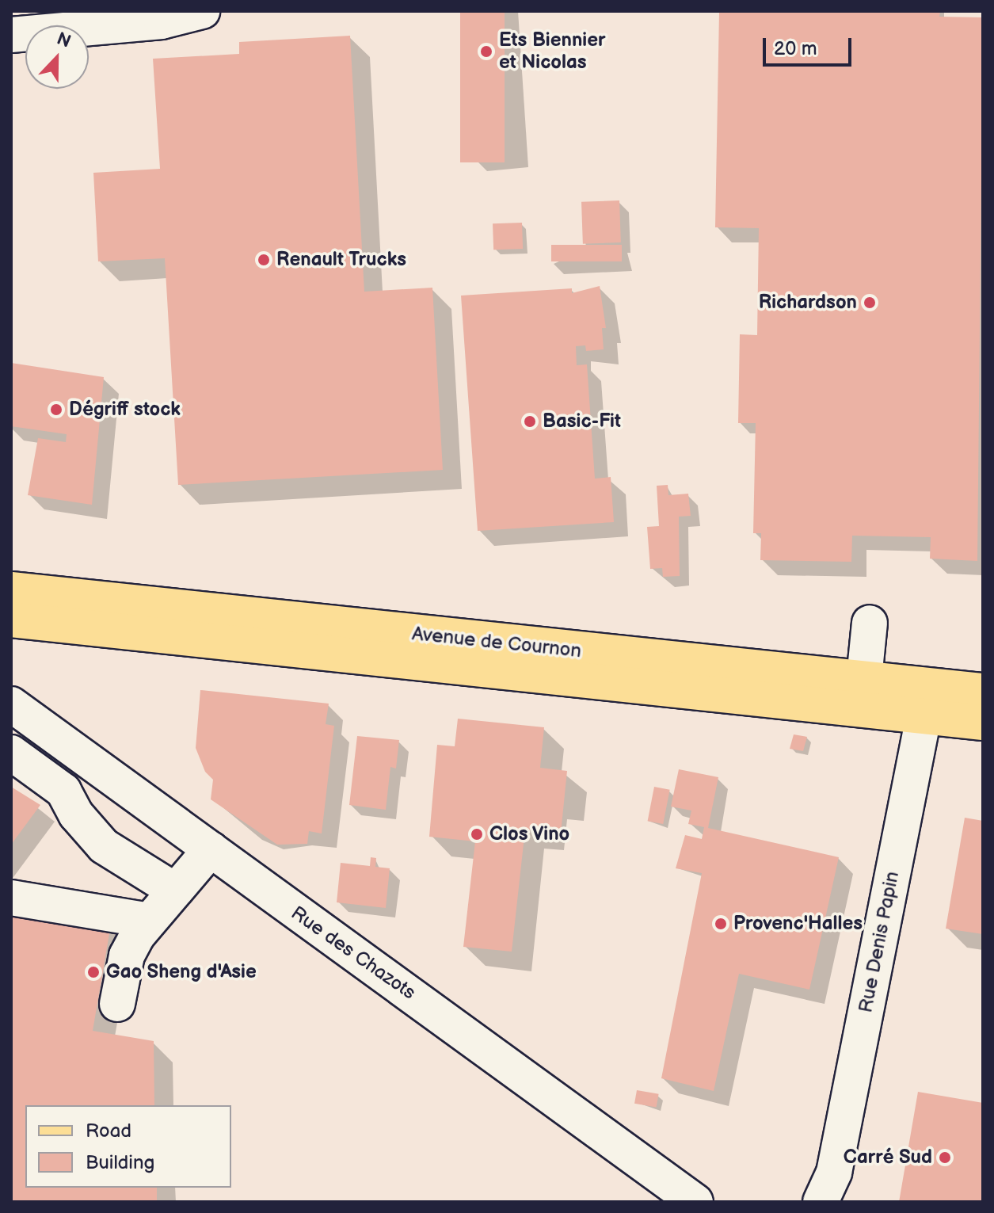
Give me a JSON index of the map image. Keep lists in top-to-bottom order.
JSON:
{
  "streets": {
    "main road": ["Avenue de Cournon"],
    "street": ["Rue Denis Papin", "Rue des Chazots"]
  },
  "crossings": [
    ["Avenue de Cournon", "Rue Denis Papin"]
  ],
  "places": [
    "Ets Biennier et Nicolas",
    "Renault Trucks",
    "Richardson",
    "Dégriff stock",
    "Basic-Fit",
    "Clos Vino",
    "Provenc'Halles",
    "Gao Sheng d'Asie",
    "Carré Sud"
  ],
  "legend": ["Road", "Building"],
  "scale_bar": "20 m",
  "north": "top"
}
